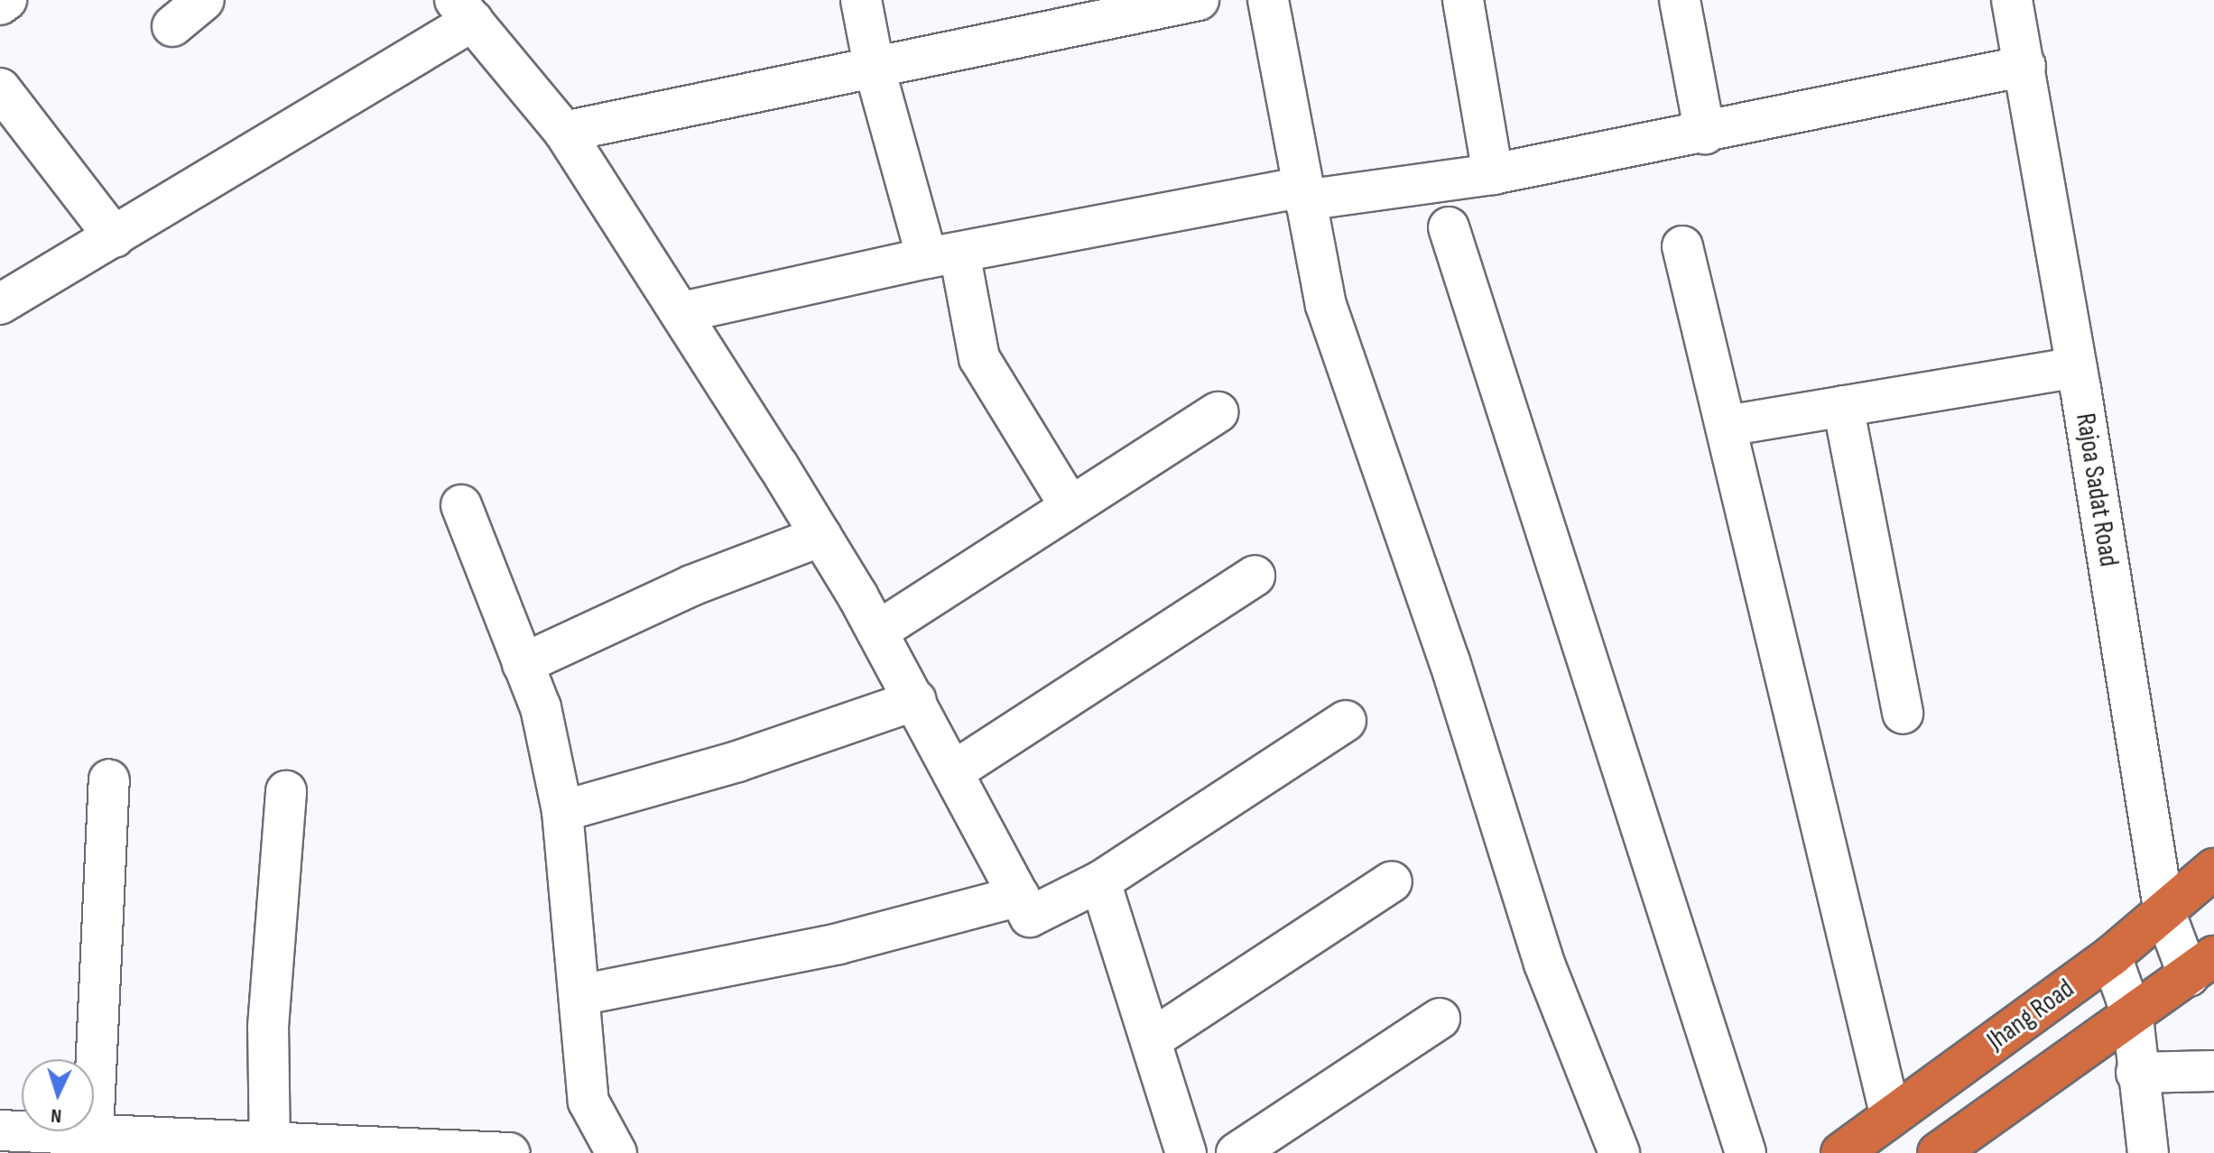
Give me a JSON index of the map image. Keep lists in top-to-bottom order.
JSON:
{
  "streets": {
    "highway": ["Jhang Road"],
    "street": ["Rajoa Sadat Road"]
  },
  "crossings": [
    ["Rajoa Sadat Road", "Jhang Road"]
  ],
  "north": "bottom"
}
